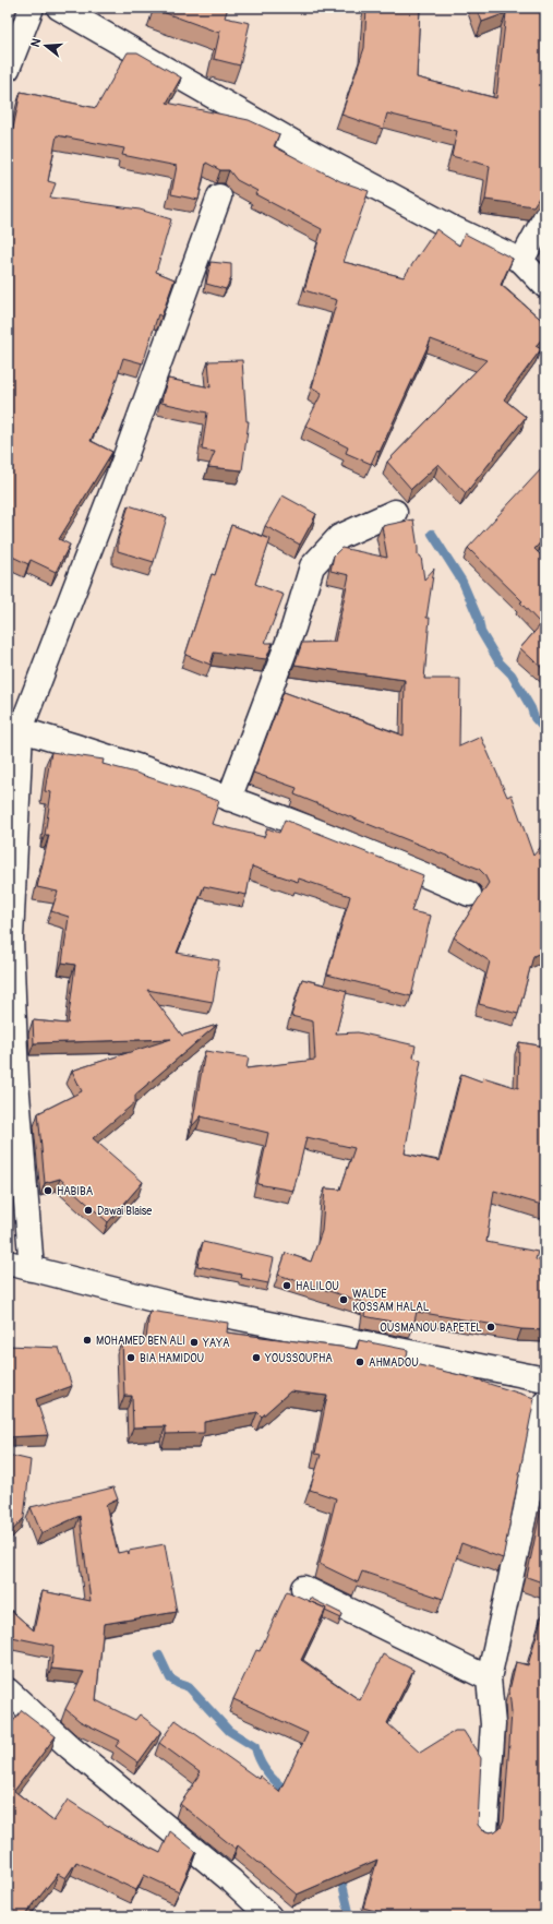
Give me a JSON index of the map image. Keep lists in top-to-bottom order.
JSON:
{
  "places": [
    "HABIBA",
    "Dawai Blaise",
    "HALILOU",
    "WALDE KOSSAM HALAL",
    "OUSMANOU BAPETEL",
    "MOHAMED BEN ALI",
    "YAYA",
    "BIA HAMIDOU",
    "YOUSSOUPHA",
    "AHMADOU"
  ],
  "north": "left"
}
